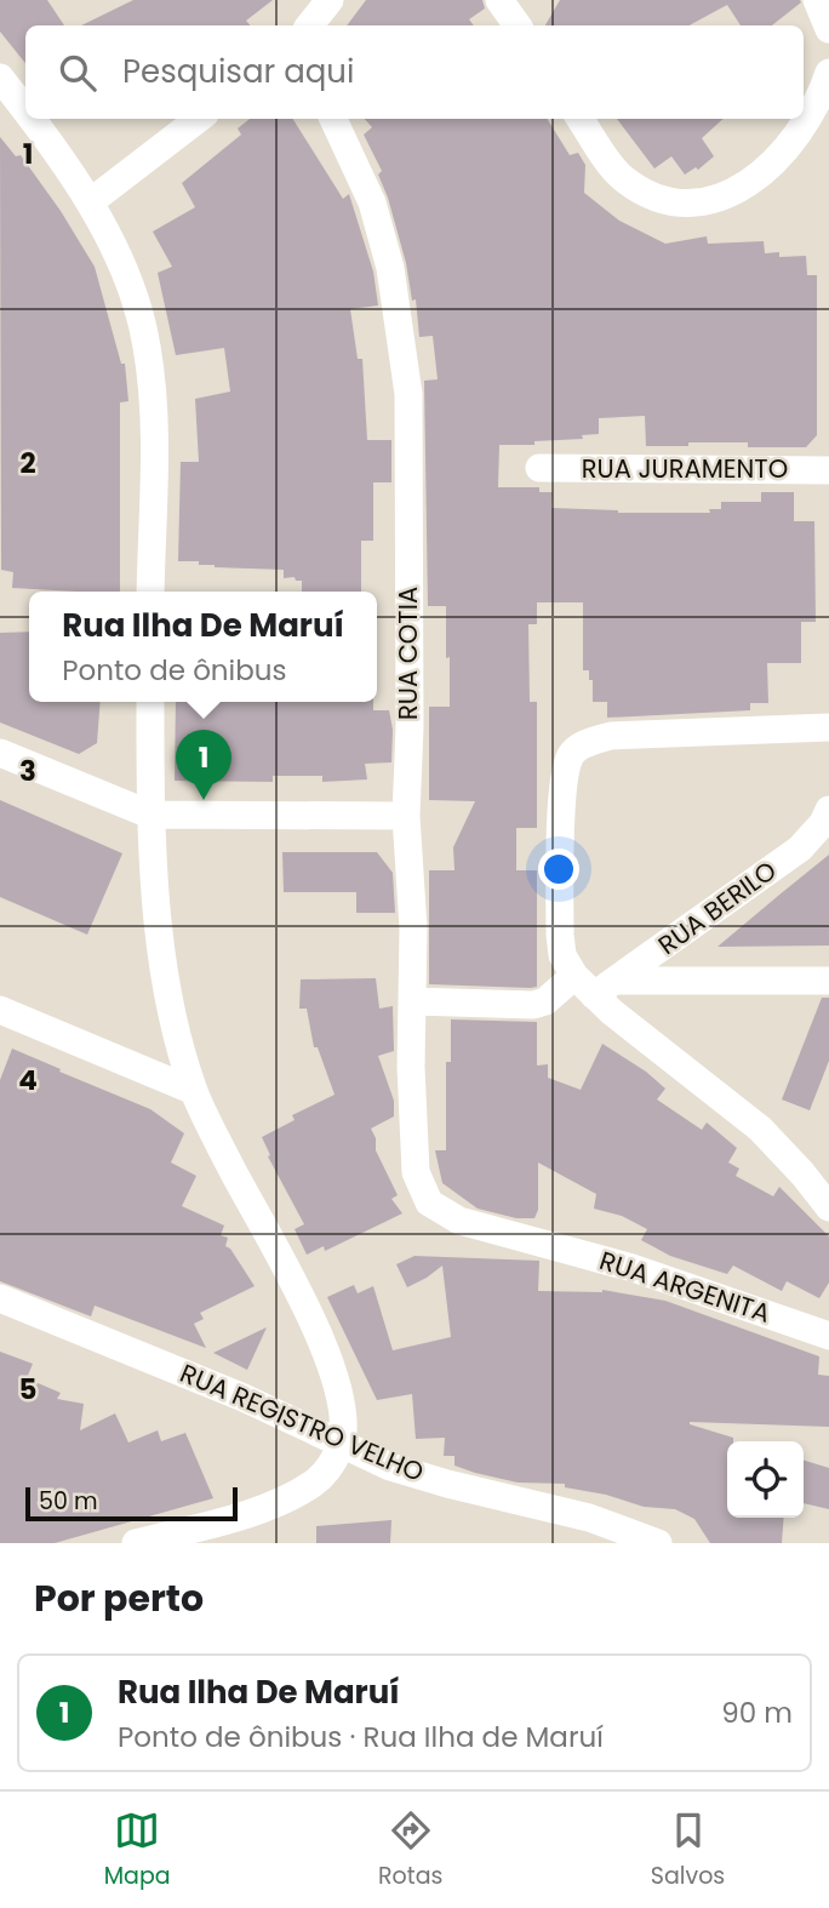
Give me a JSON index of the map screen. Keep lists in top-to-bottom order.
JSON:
{
  "streets": {
    "street": [
      "RUA JURAMENTO",
      "RUA COTIA",
      "RUA BERILO",
      "RUA ARGENITA",
      "RUA REGISTRO VELHO"
    ]
  },
  "crossings": [
    ["RUA COTIA", "RUA ARGENITA"]
  ],
  "scale_bar": "50 m",
  "page": {
    "search": "Pesquisar aqui",
    "popup": ["Rua Ilha De Maruí", "Ponto de ônibus"],
    "pins": "1",
    "scale": "50 m",
    "heading": "Por perto",
    "list": [
      {
        "mark": "1",
        "name": "Rua Ilha De Maruí",
        "note": "Ponto de ônibus · Rua Ilha de Maruí",
        "value": "90 m"
      }
    ],
    "nav": ["Mapa", "Rotas", "Salvos"]
  },
  "grid": {
    "rows": [
      "1",
      "2",
      "3",
      "4",
      "5"
    ]
  }
}
